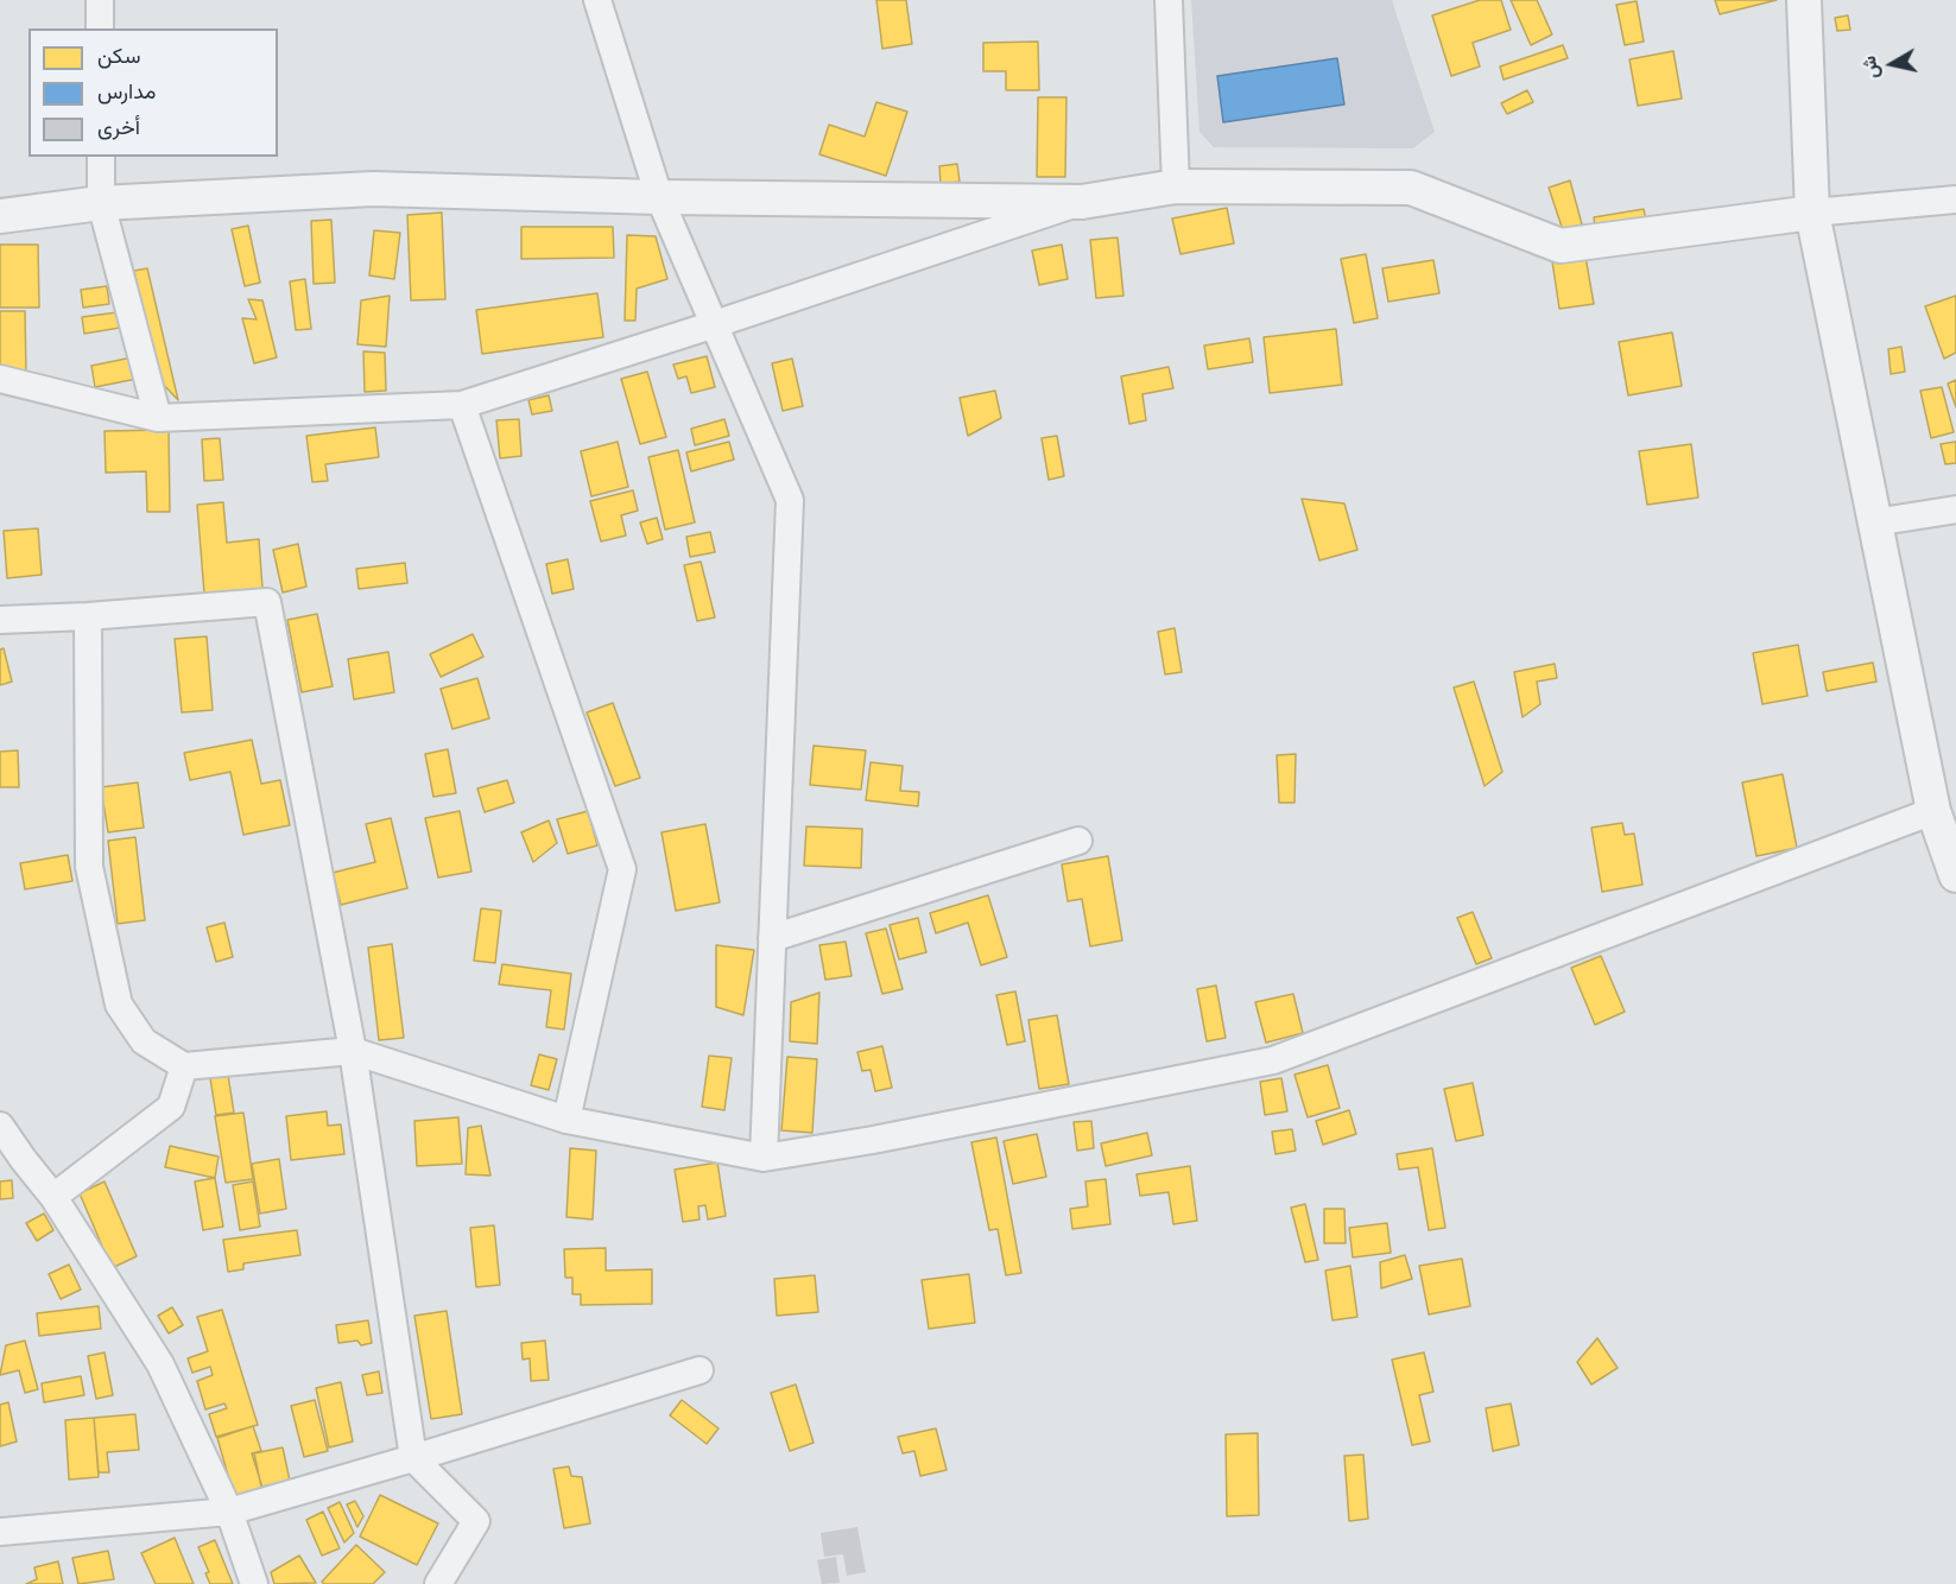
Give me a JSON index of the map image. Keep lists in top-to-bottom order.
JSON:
{
  "legend": ["سكن", "مدارس", "أخرى"],
  "north": "left"
}
